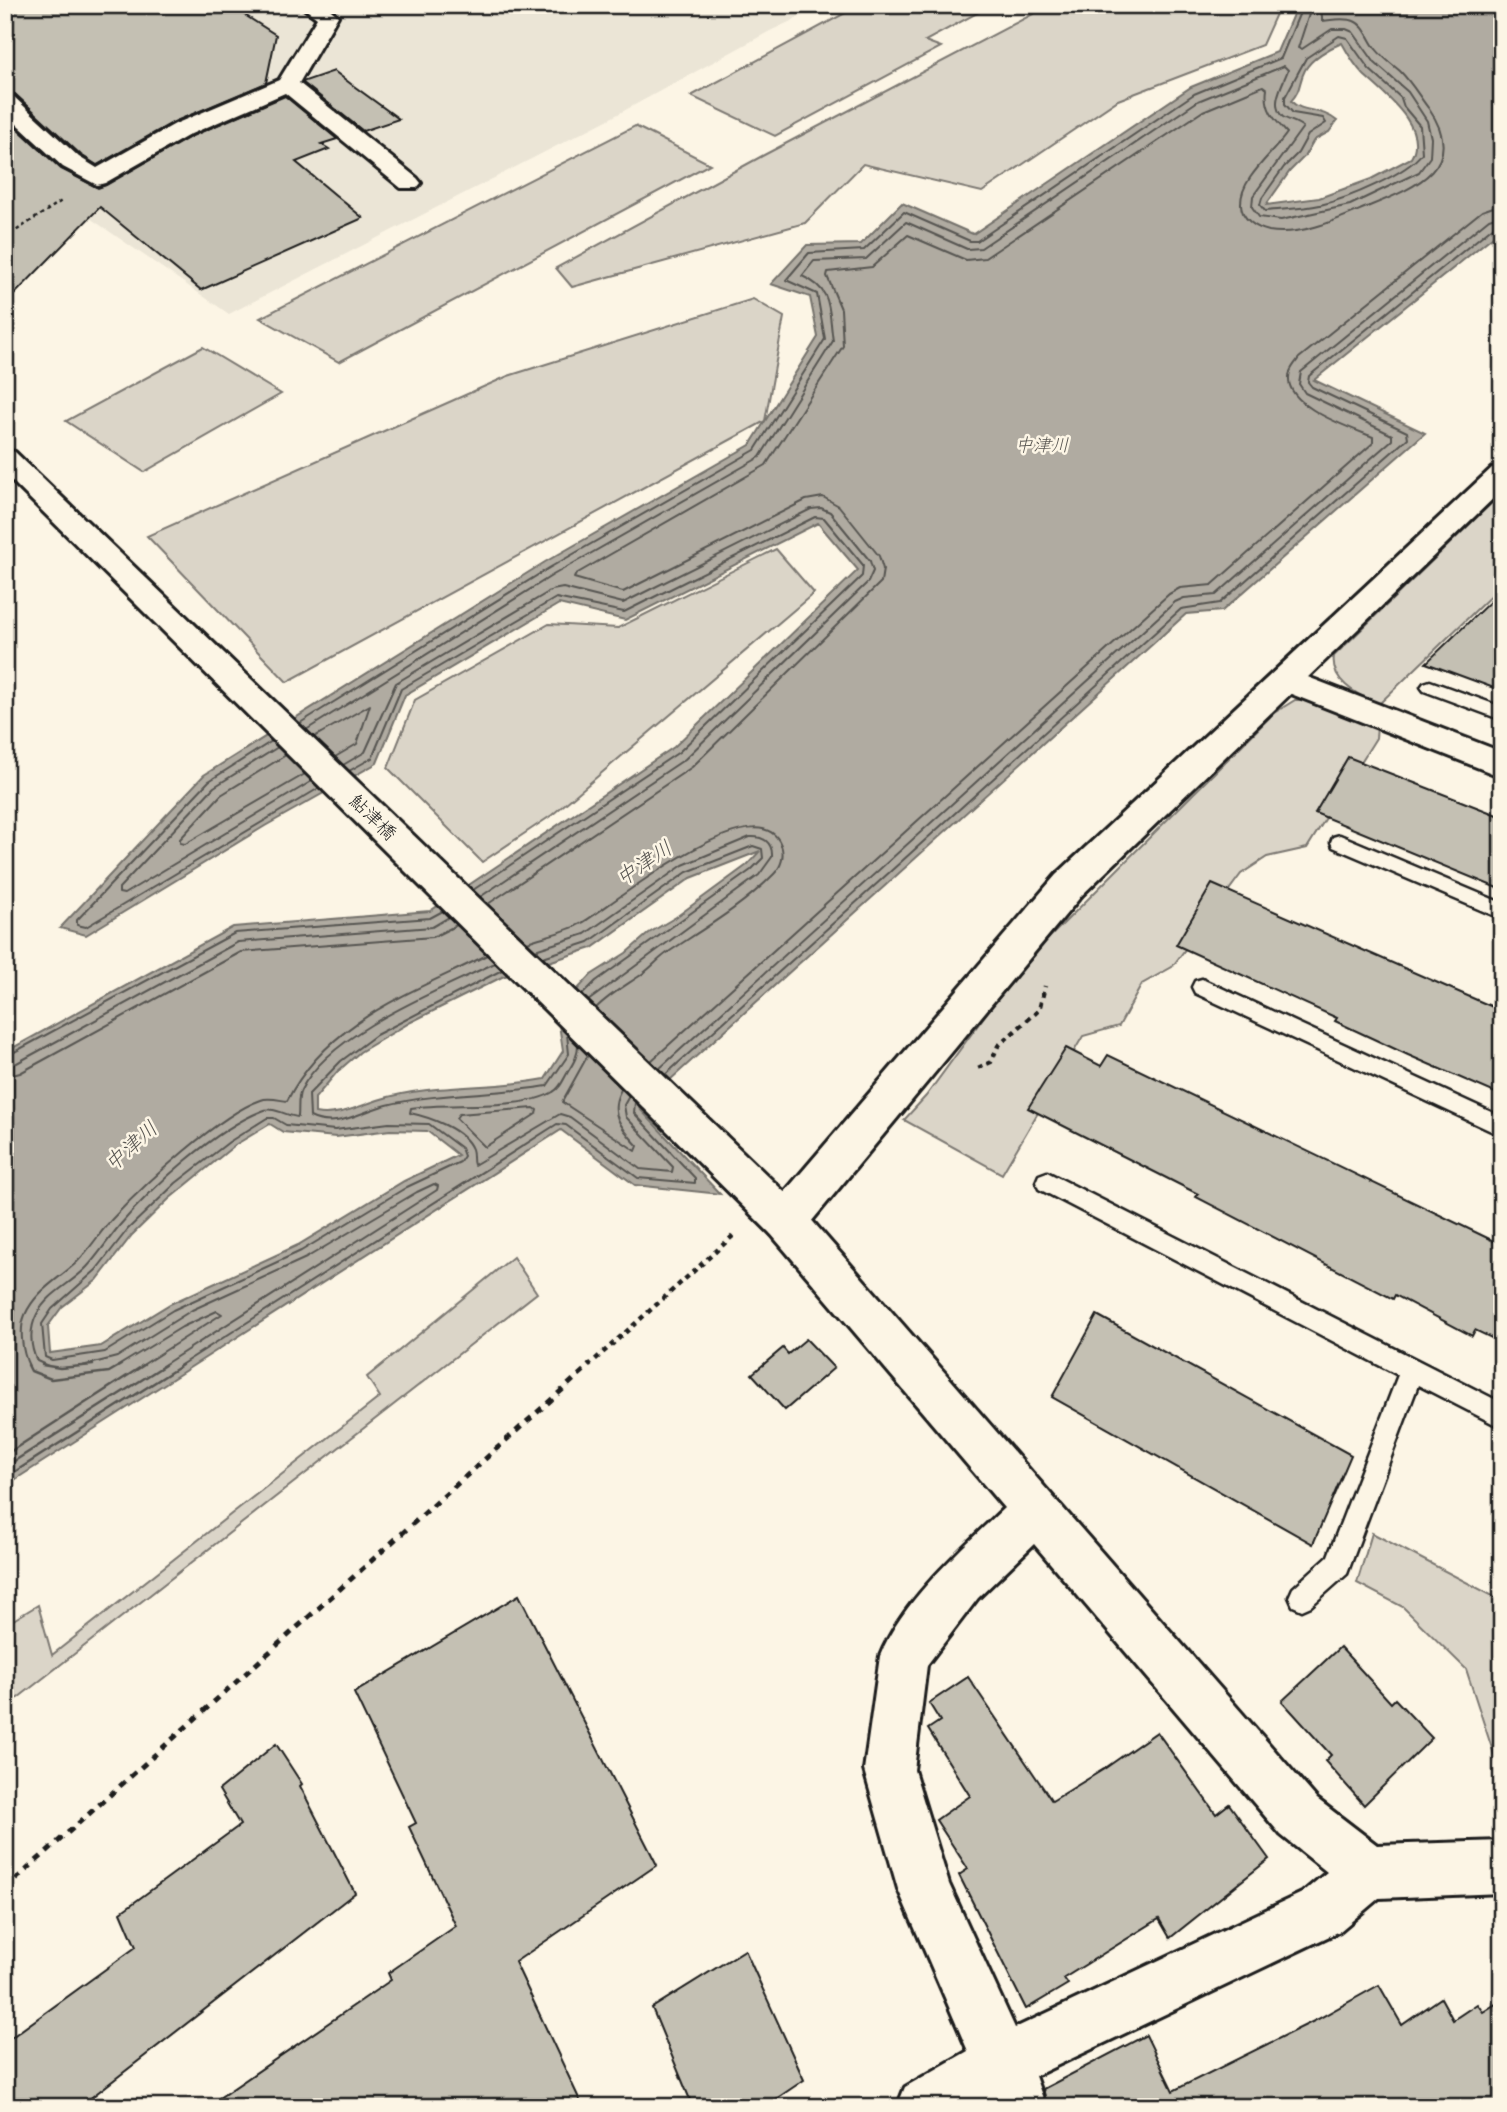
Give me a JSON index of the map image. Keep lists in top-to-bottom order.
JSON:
{
  "streets": {
    "street": ["鮎津橋"]
  },
  "water": ["中津川"]
}
